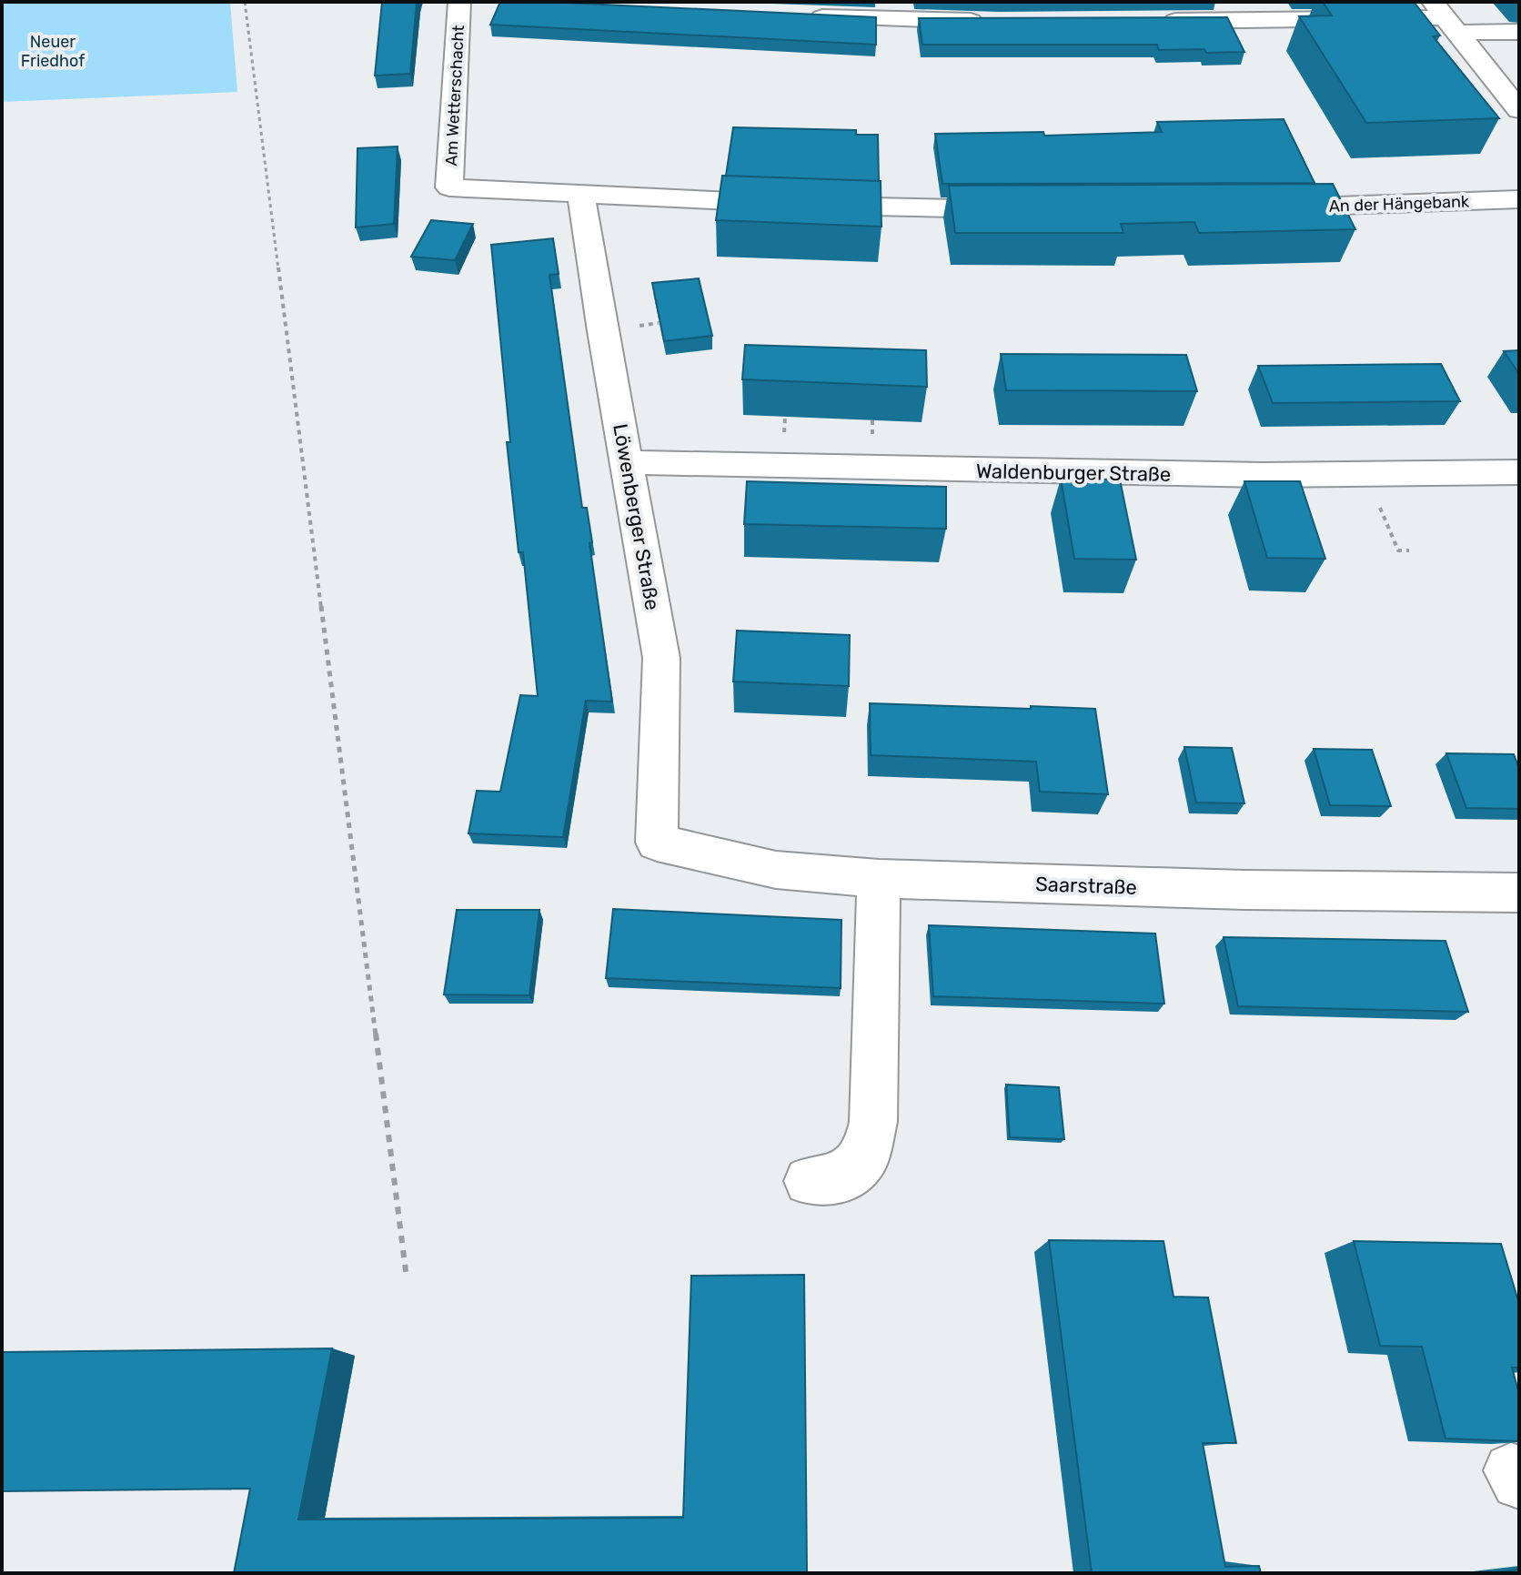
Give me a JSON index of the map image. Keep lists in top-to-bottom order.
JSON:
{
  "streets": {
    "street": [
      "Am Wetterschacht",
      "An der Hängebank",
      "Waldenburger Straße",
      "Löwenberger Straße",
      "Saarstraße"
    ]
  },
  "crossings": [
    ["Am Wetterschacht", "Löwenberger Straße"],
    ["Waldenburger Straße", "Löwenberger Straße"],
    ["Löwenberger Straße", "Saarstraße"]
  ],
  "parks": ["Neuer Friedhof"]
}
